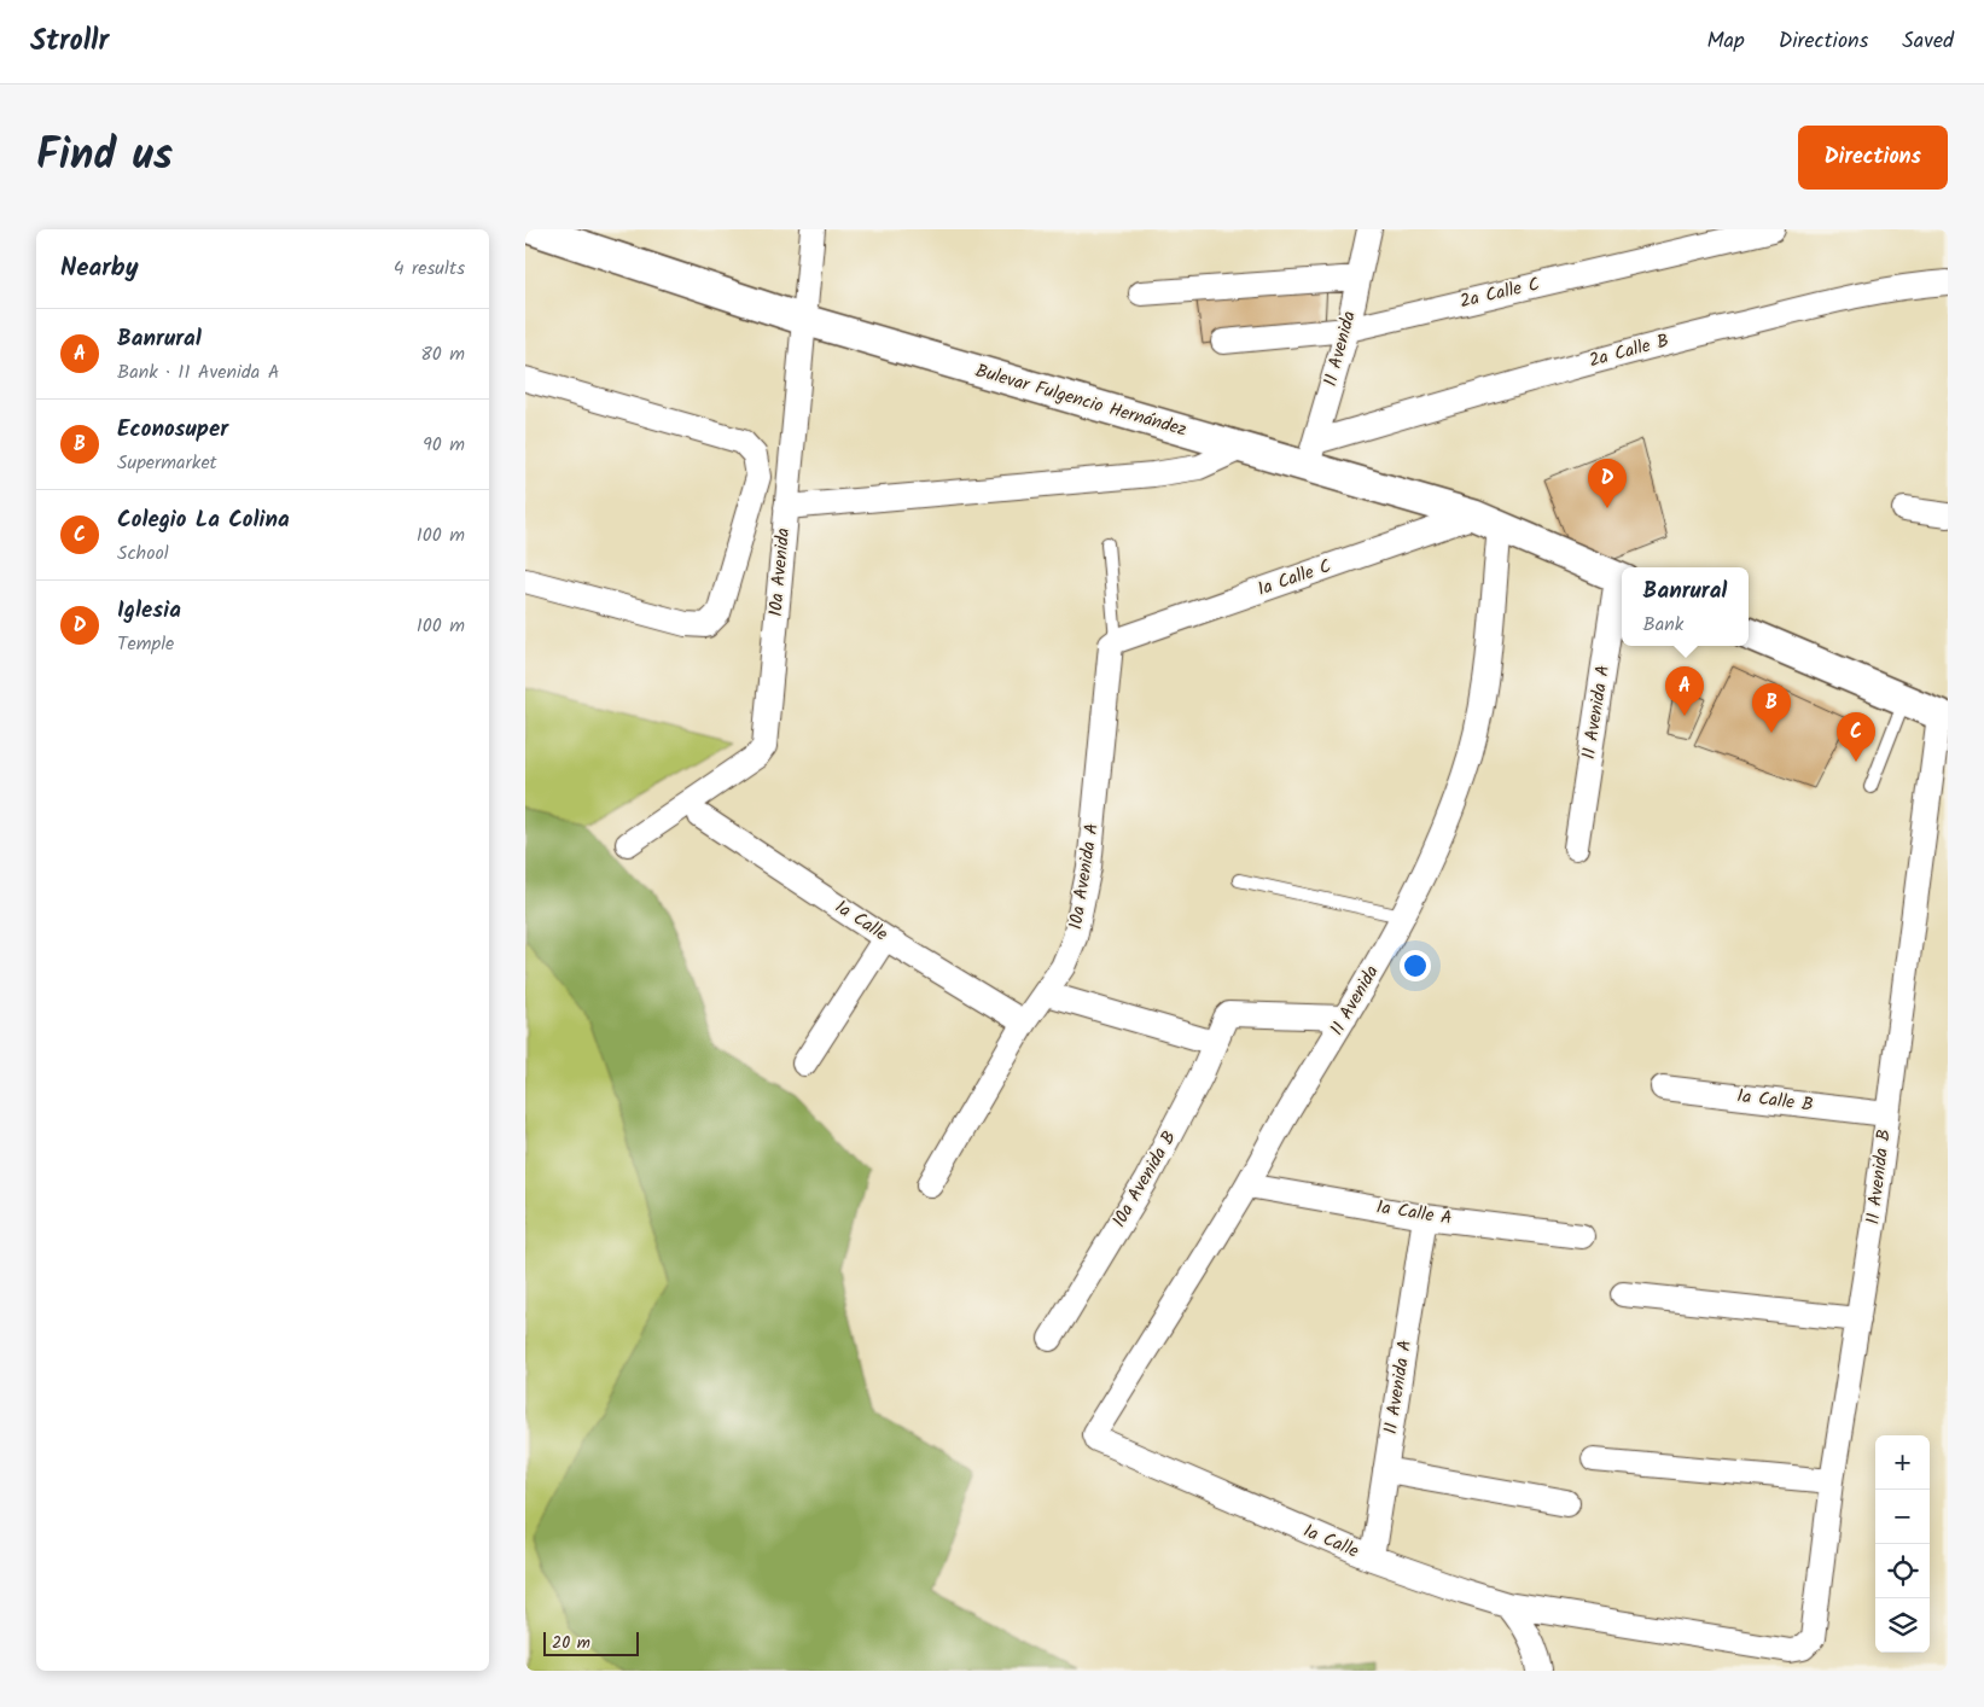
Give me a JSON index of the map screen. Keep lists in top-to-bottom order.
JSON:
{
  "streets": {
    "street": [
      "2a Calle C",
      "11 Avenida",
      "2a Calle B",
      "Bulevar Fulgencio Hernández",
      "10a Avenida",
      "1a Calle C",
      "11 Avenida A",
      "10a Avenida A",
      "1a Calle",
      "1a Calle B",
      "11 Avenida B",
      "10a Avenida B",
      "1a Calle A"
    ]
  },
  "crossings": [
    ["2a Calle C", "11 Avenida"],
    ["11 Avenida", "2a Calle B"],
    ["11 Avenida", "Bulevar Fulgencio Hernández"],
    ["11 Avenida", "1a Calle C"],
    ["11 Avenida", "1a Calle"],
    ["11 Avenida", "10a Avenida B"],
    ["11 Avenida", "1a Calle A"],
    ["2a Calle B", "Bulevar Fulgencio Hernández"],
    ["Bulevar Fulgencio Hernández", "10a Avenida"],
    ["Bulevar Fulgencio Hernández", "1a Calle C"],
    ["Bulevar Fulgencio Hernández", "11 Avenida A"],
    ["1a Calle C", "10a Avenida A"],
    ["11 Avenida A", "1a Calle"],
    ["11 Avenida A", "1a Calle A"],
    ["10a Avenida A", "1a Calle"],
    ["1a Calle", "11 Avenida B"],
    ["1a Calle B", "11 Avenida B"]
  ],
  "scale_bar": "20 m",
  "page": {
    "header": "Strollr",
    "nav": ["Map", "Directions", "Saved"],
    "title": "Find us",
    "buttons": "Directions",
    "heading": ["Nearby", "4 results"],
    "list": [
      {
        "mark": "A",
        "name": "Banrural",
        "note": "Bank · 11 Avenida A",
        "value": "80 m"
      },
      {
        "mark": "B",
        "name": "Econosuper",
        "note": "Supermarket",
        "value": "90 m"
      },
      {
        "mark": "C",
        "name": "Colegio La Colina",
        "note": "School",
        "value": "100 m"
      },
      {
        "mark": "D",
        "name": "Iglesia",
        "note": "Temple",
        "value": "100 m"
      }
    ],
    "pins": [
      "D",
      "A",
      "B",
      "C"
    ],
    "popup": ["Banrural", "Bank"],
    "map_buttons": ["+", "−"],
    "scale": "20 m"
  }
}
